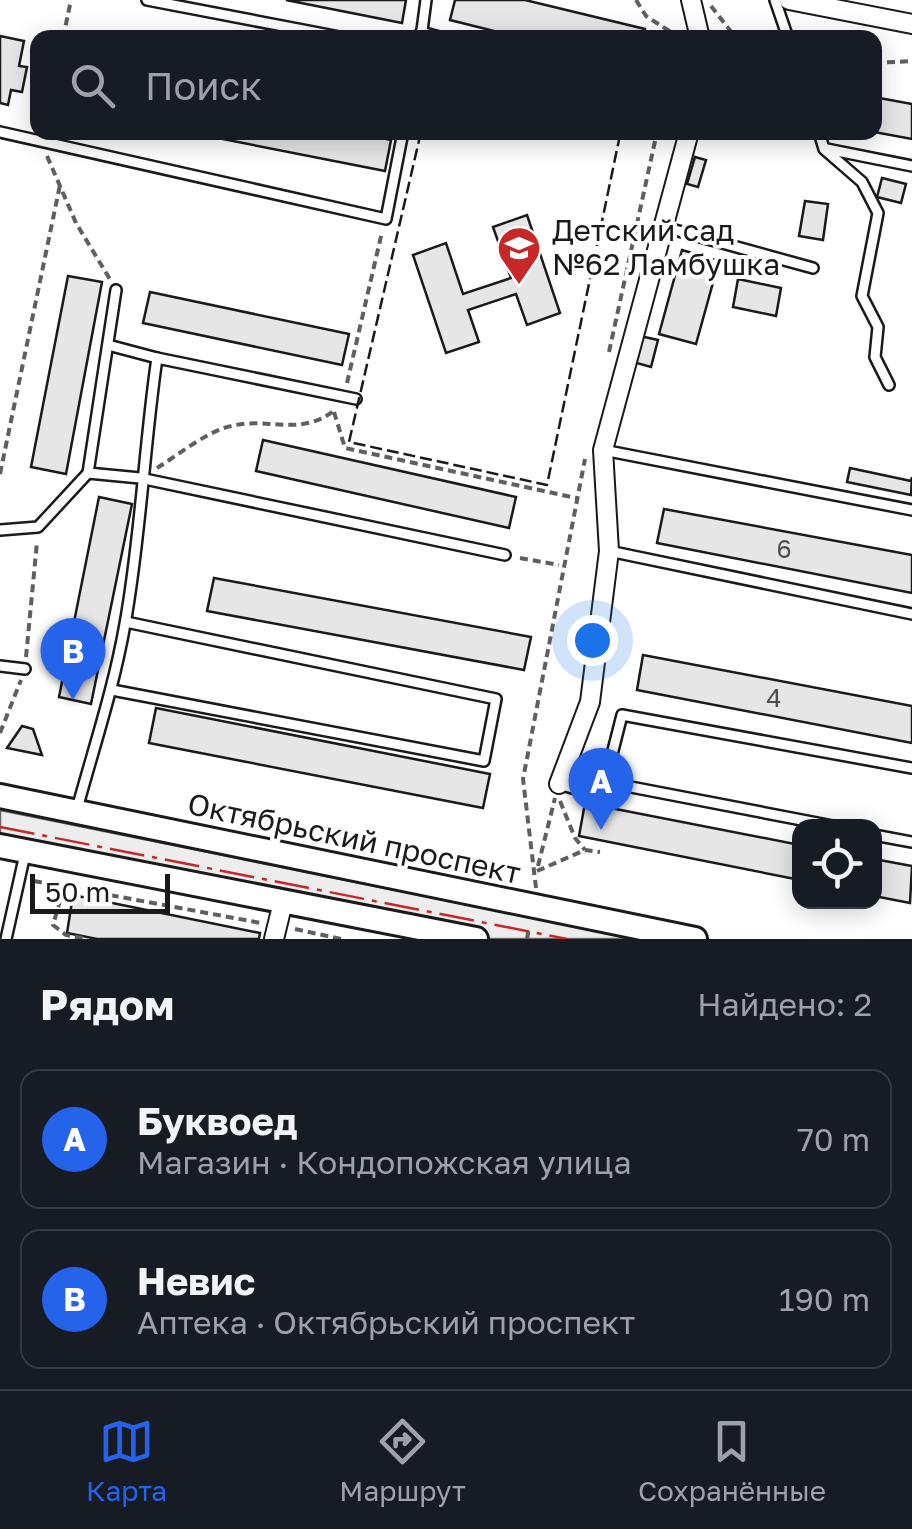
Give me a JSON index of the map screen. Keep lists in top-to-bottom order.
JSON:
{
  "streets": {
    "main road": ["Октябрьский проспект"]
  },
  "places": {
    "school or university": ["Детский сад №62 Ламбушка"]
  },
  "house_numbers": ["6", "4"],
  "scale_bar": "50 m",
  "page": {
    "search": "Поиск",
    "pins": ["B", "A"],
    "scale": "50 m",
    "heading": ["Рядом", "Найдено: 2"],
    "list": [
      {
        "mark": "A",
        "name": "Буквоед",
        "note": "Магазин · Кондопожская улица",
        "value": "70 m"
      },
      {
        "mark": "B",
        "name": "Невис",
        "note": "Аптека · Октябрьский проспект",
        "value": "190 m"
      }
    ],
    "nav": ["Карта", "Маршрут", "Сохранённые"]
  }
}
